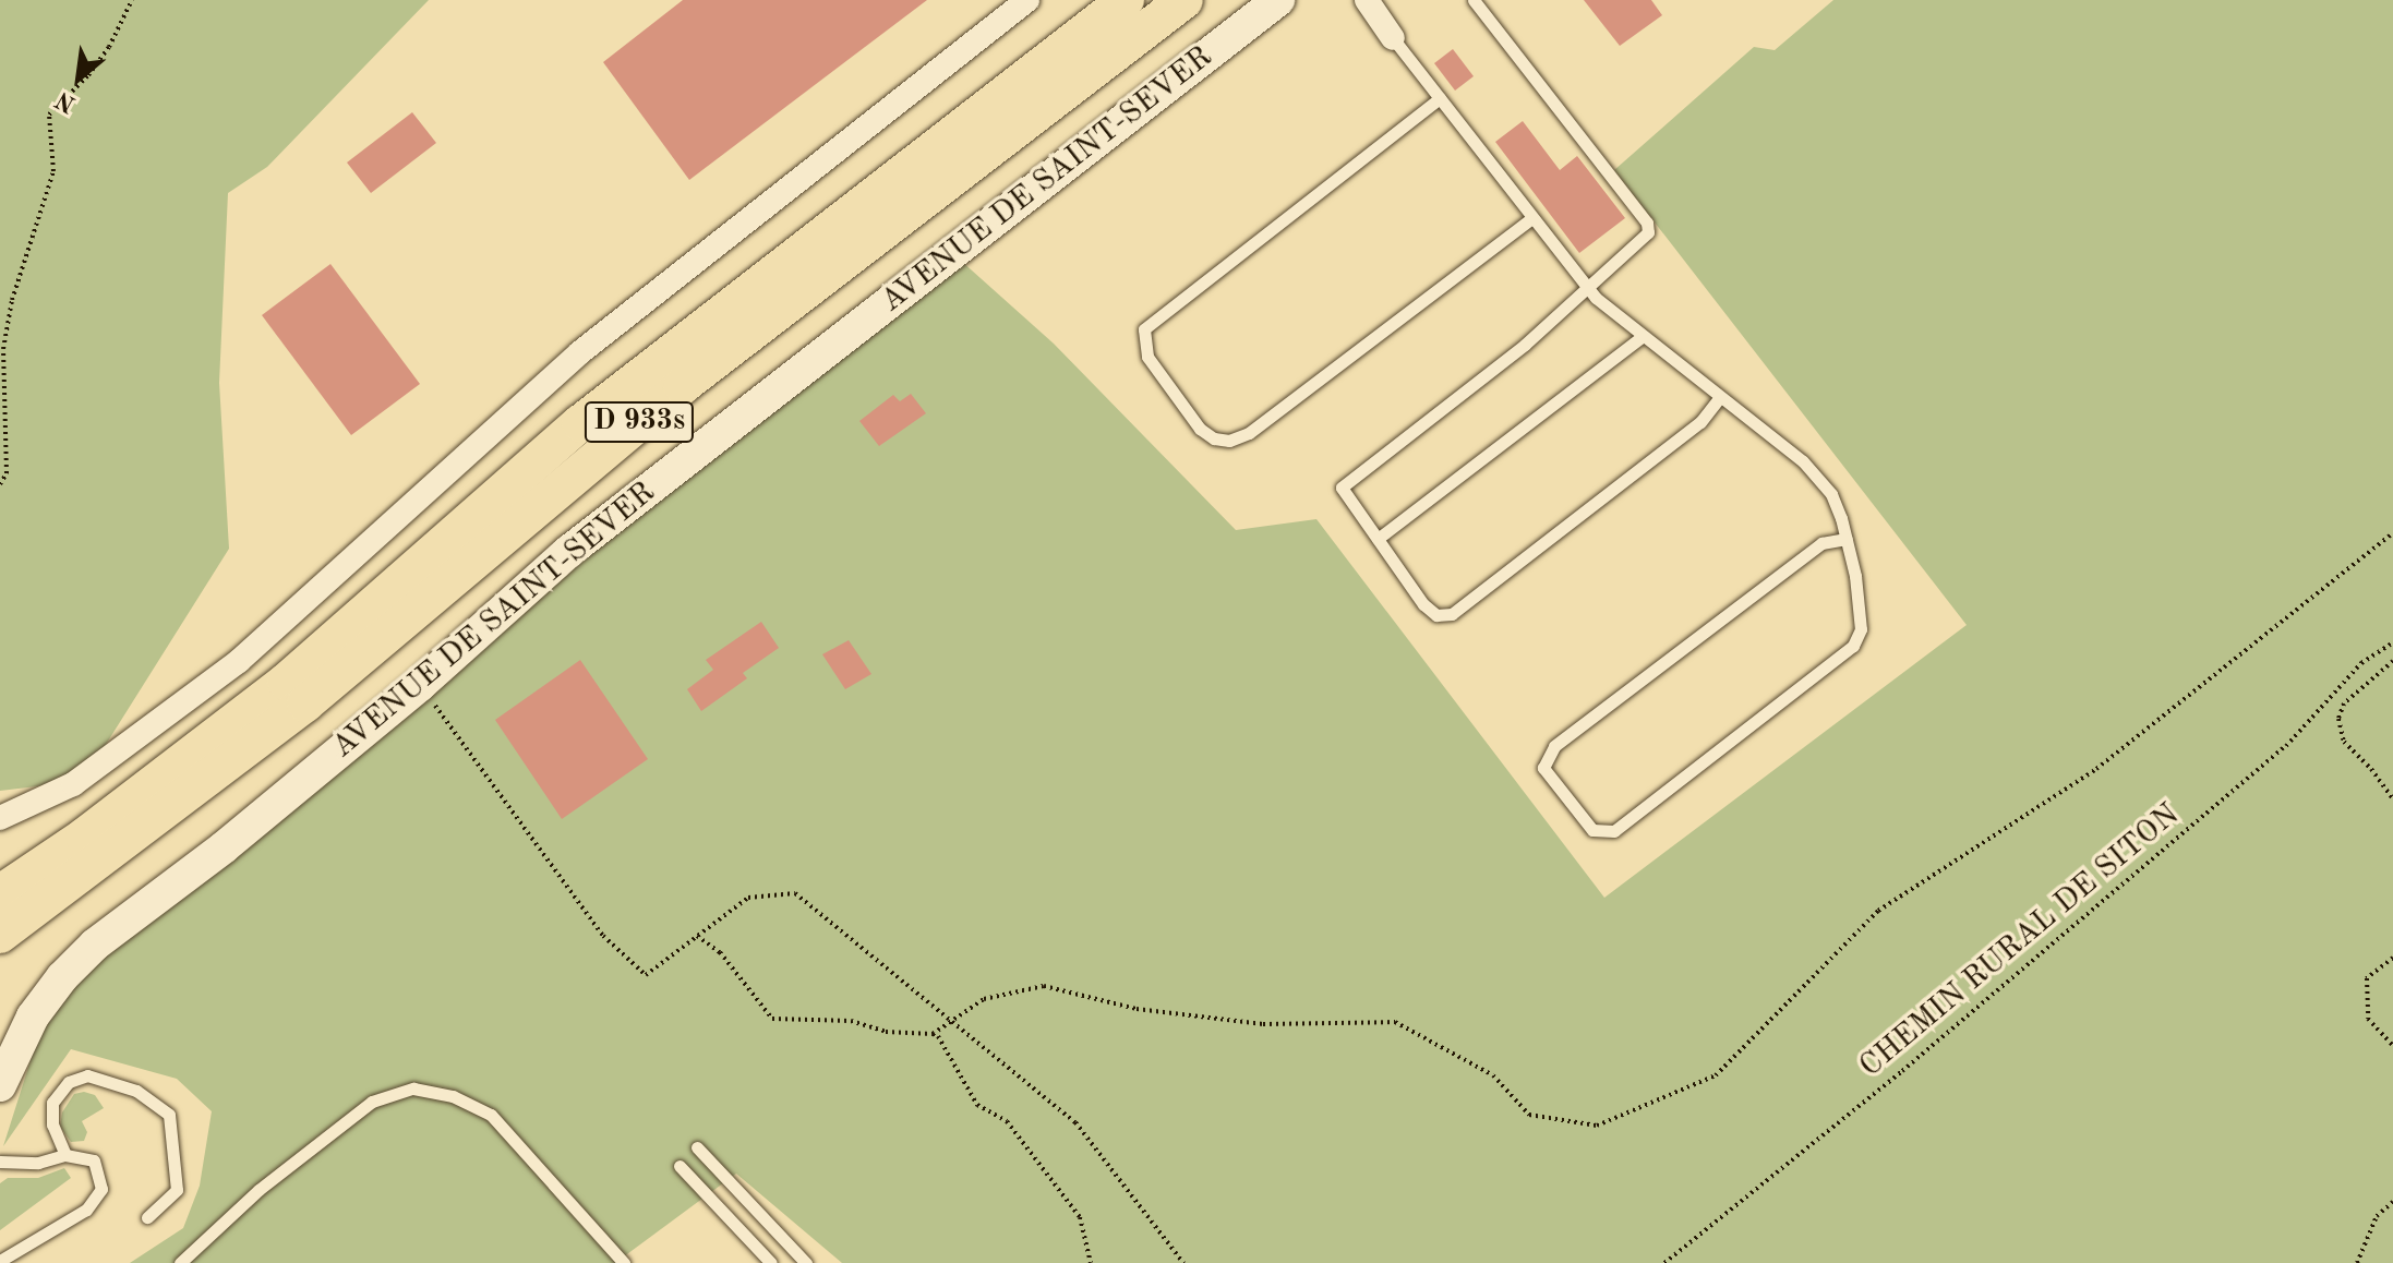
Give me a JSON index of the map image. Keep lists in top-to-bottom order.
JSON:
{
  "streets": {
    "main road": ["D 933s"],
    "street": ["AVENUE DE SAINT-SEVER"],
    "path": ["CHEMIN RURAL DE SITON"]
  },
  "north": "bottom left"
}
